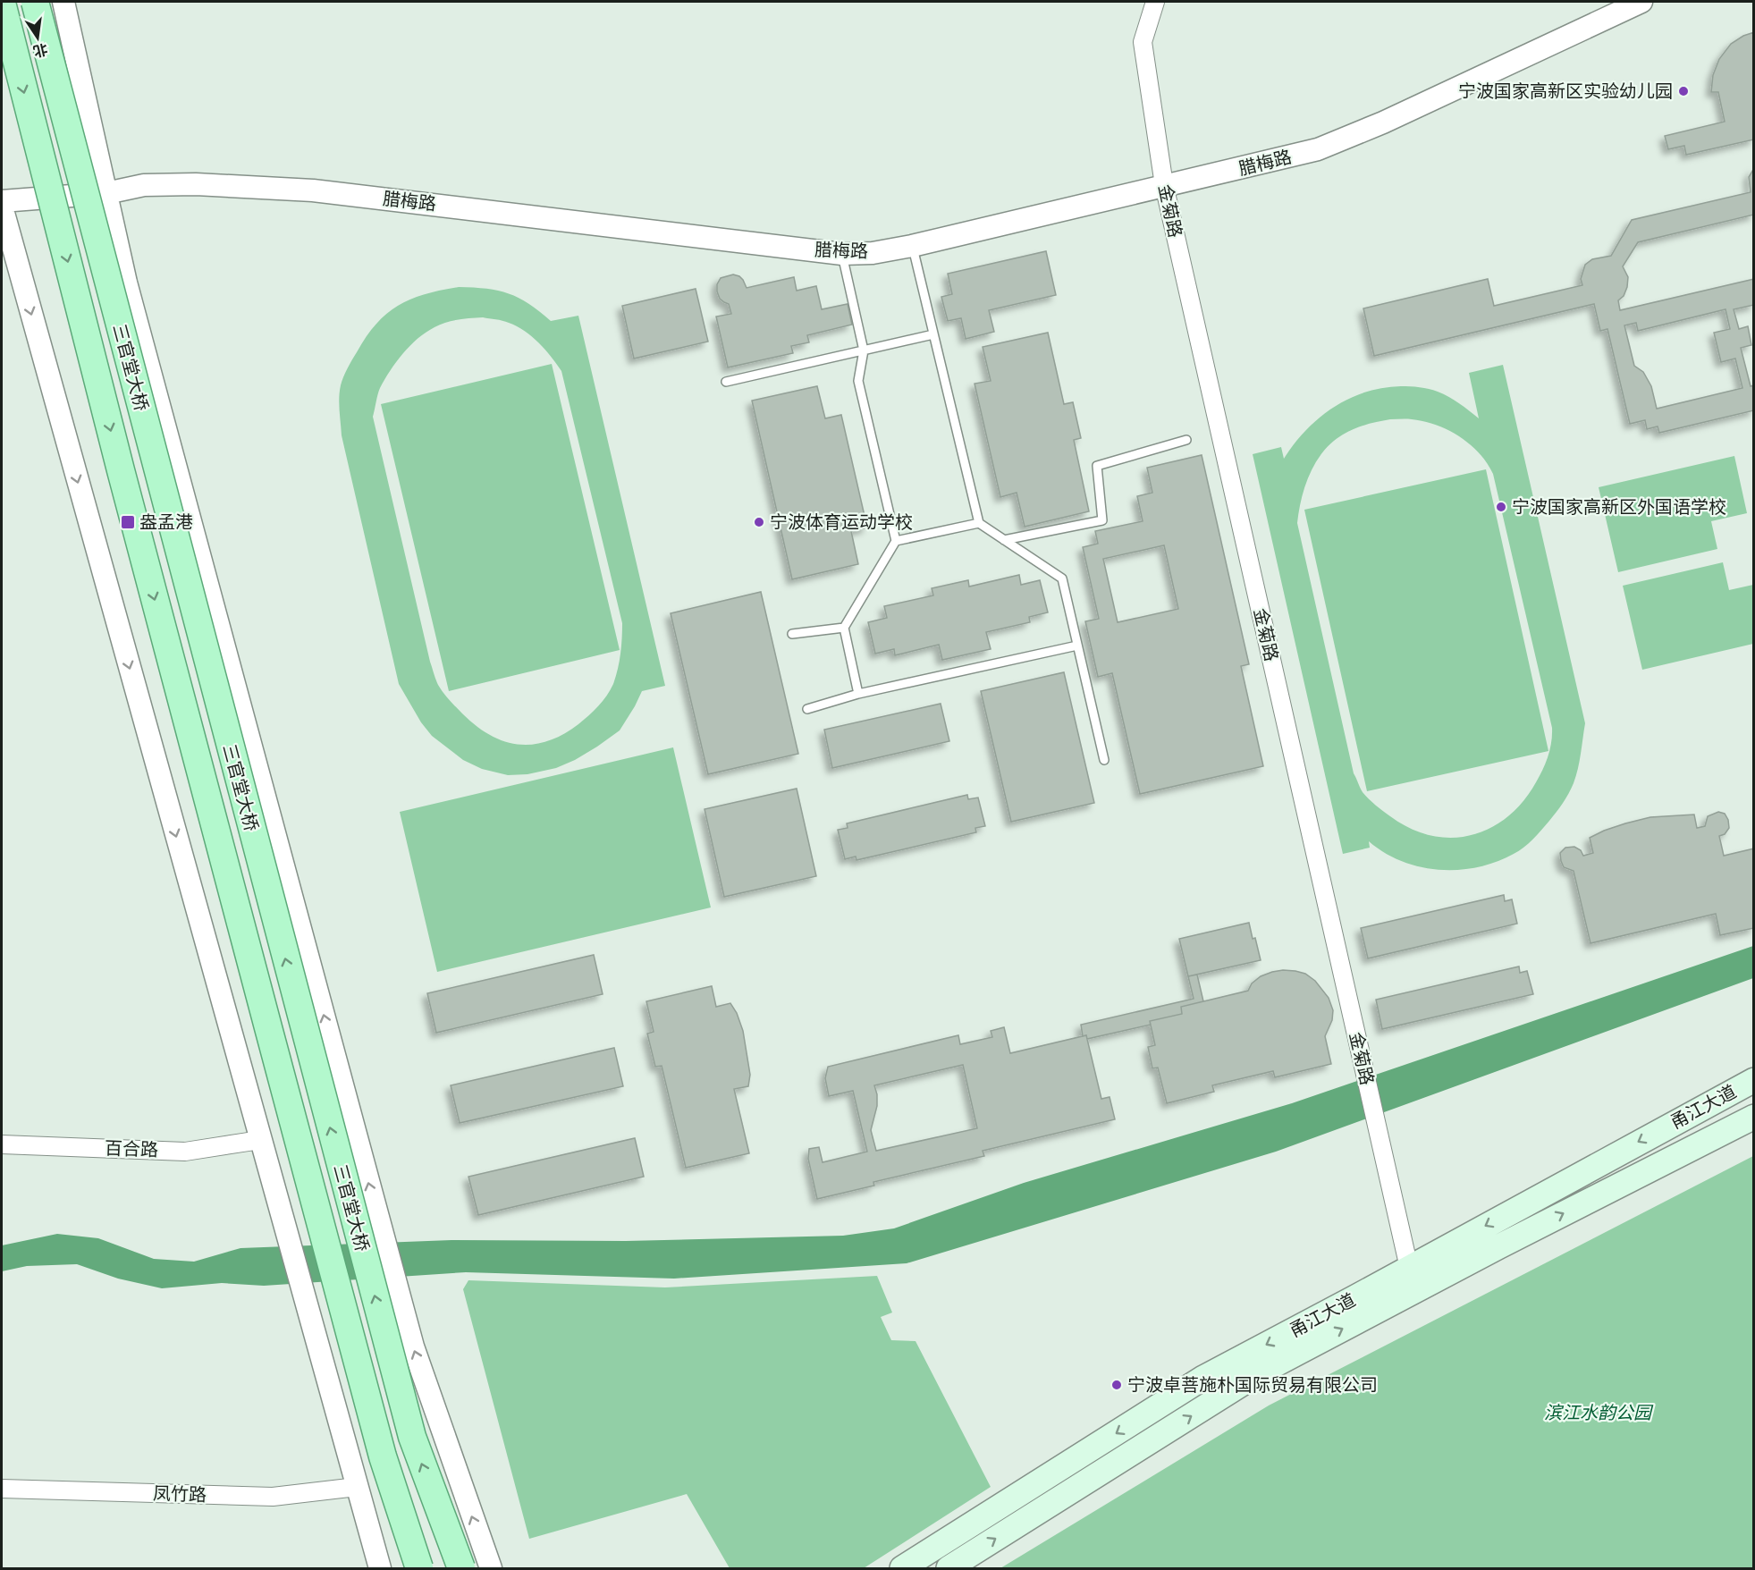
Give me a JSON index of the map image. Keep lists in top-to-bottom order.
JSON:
{
  "streets": {
    "main road": ["三官堂大桥", "甬江大道"],
    "street": [
      "腊梅路",
      "金菊路",
      "百合路",
      "凤竹路"
    ]
  },
  "crossings": [
    ["腊梅路", "金菊路"],
    ["金菊路", "甬江大道"]
  ],
  "parks": ["滨江水韵公园"],
  "places": {
    "other": [
      "宁波国家高新区实验幼儿园",
      "宁波国家高新区外国语学校",
      "宁波体育运动学校",
      "宁波卓菩施朴国际贸易有限公司"
    ],
    "transit": ["盎孟港"]
  },
  "north": "bottom"
}
